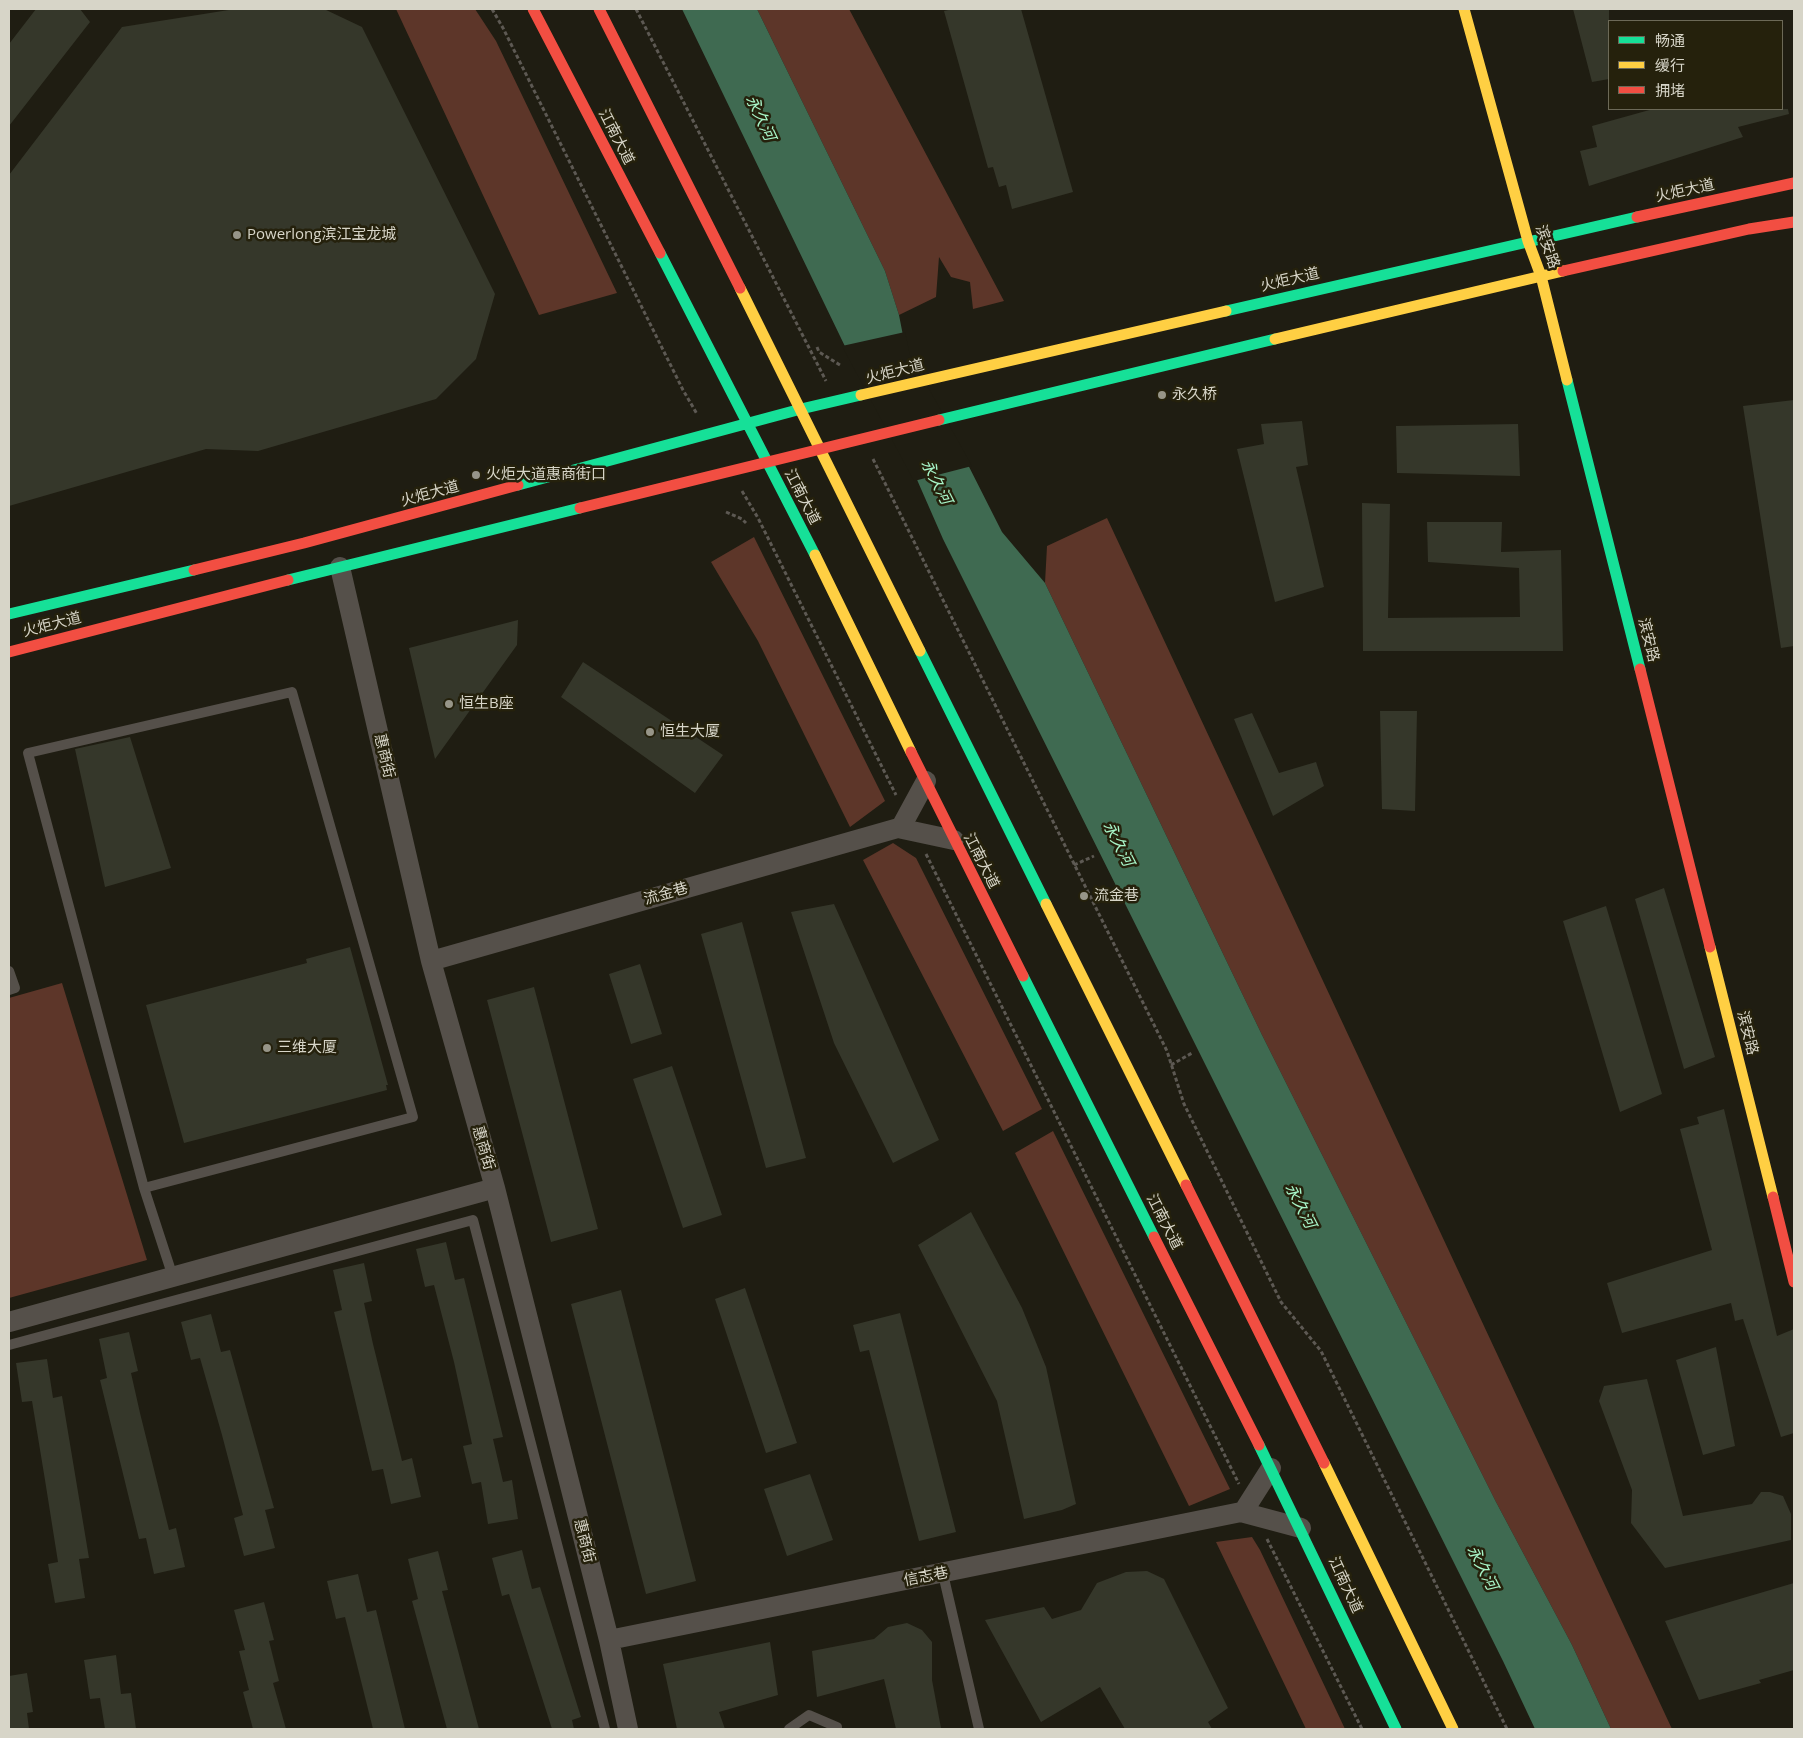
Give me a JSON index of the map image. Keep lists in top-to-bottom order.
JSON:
{
  "streets": {
    "main road": ["江南大道", "火炬大道", "滨安路"],
    "street": ["惠商街", "流金巷", "信志巷"]
  },
  "crossings": [
    ["江南大道", "火炬大道"],
    ["江南大道", "流金巷"],
    ["江南大道", "信志巷"],
    ["火炬大道", "滨安路"],
    ["火炬大道", "惠商街"],
    ["惠商街", "流金巷"],
    ["惠商街", "信志巷"]
  ],
  "water": ["永久河"],
  "places": [
    "Powerlong滨江宝龙城",
    "永久桥",
    "火炬大道惠商街口",
    "恒生B座",
    "恒生大厦",
    "流金巷",
    "三维大厦"
  ],
  "legend": ["畅通", "缓行", "拥堵"]
}
